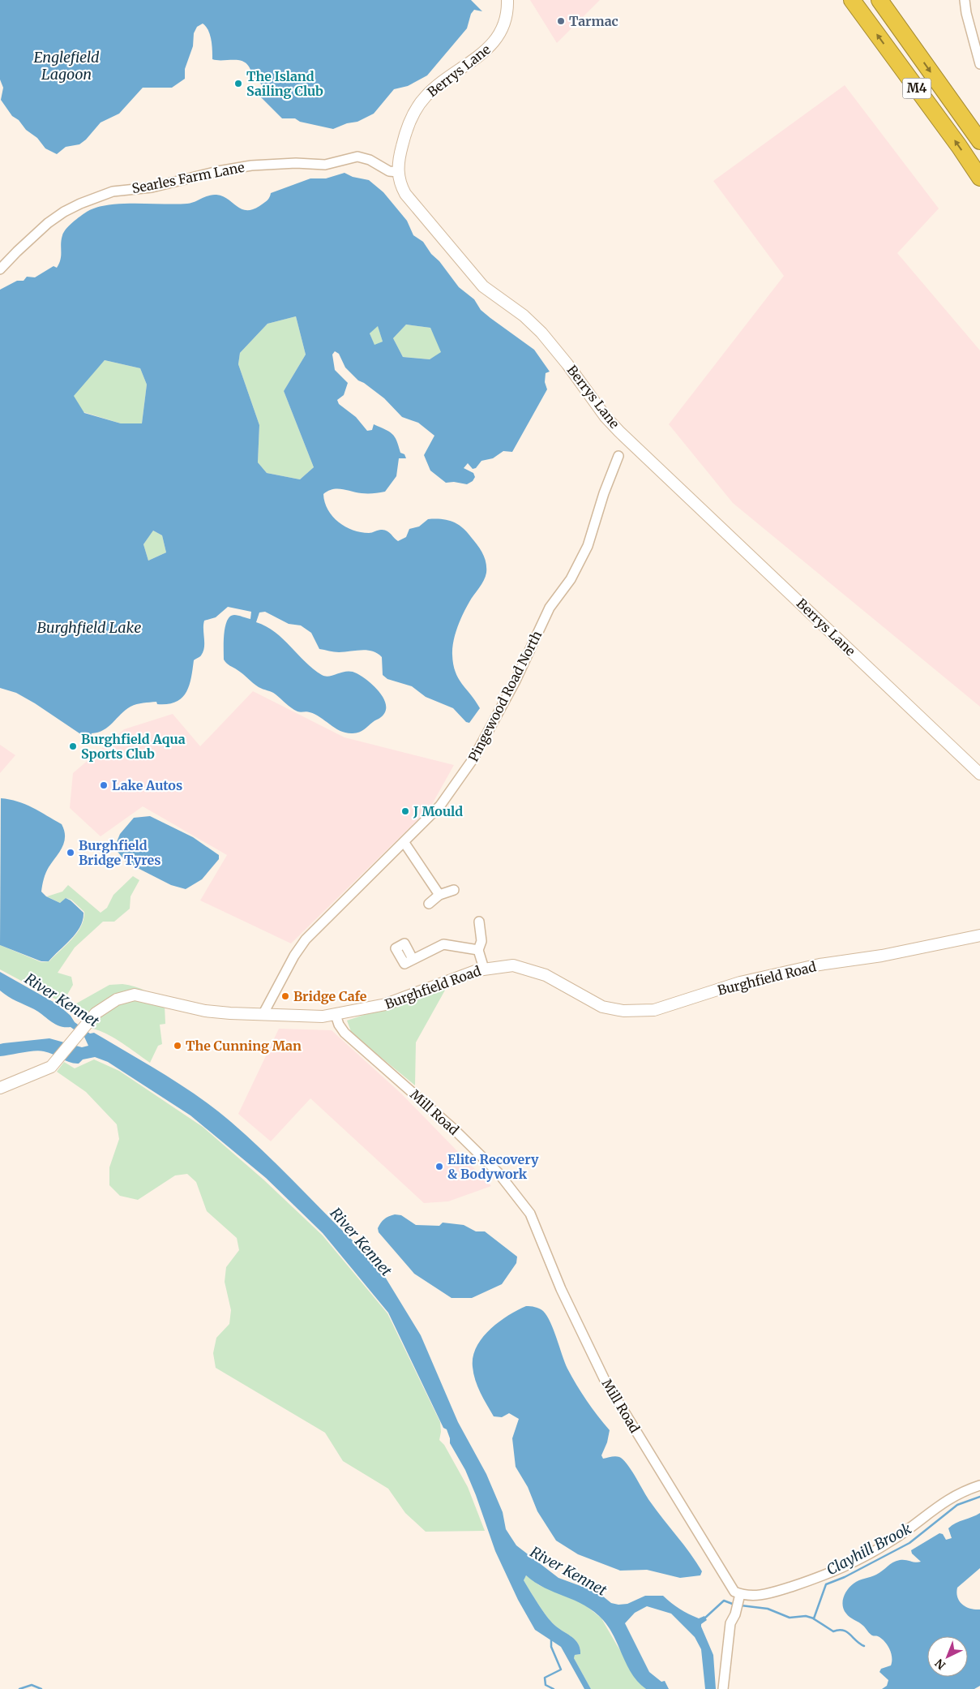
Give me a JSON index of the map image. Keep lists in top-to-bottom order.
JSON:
{
  "streets": {
    "highway": ["M4"],
    "street": [
      "Berrys Lane",
      "Searles Farm Lane",
      "Pingewood Road North",
      "Burghfield Road",
      "Mill Road"
    ]
  },
  "crossings": [
    ["Berrys Lane", "Searles Farm Lane"],
    ["Pingewood Road North", "Burghfield Road"],
    ["Burghfield Road", "Mill Road"]
  ],
  "water": [
    "Englefield Lagoon",
    "Burghfield Lake",
    "River Kennet",
    "Clayhill Brook"
  ],
  "places": [
    "Tarmac",
    "The Island Sailing Club",
    "Burghfield Aqua Sports Club",
    "Lake Autos",
    "J Mould",
    "Burghfield Bridge Tyres",
    "Bridge Cafe",
    "The Cunning Man",
    "Elite Recovery & Bodywork"
  ],
  "north": "bottom left"
}
